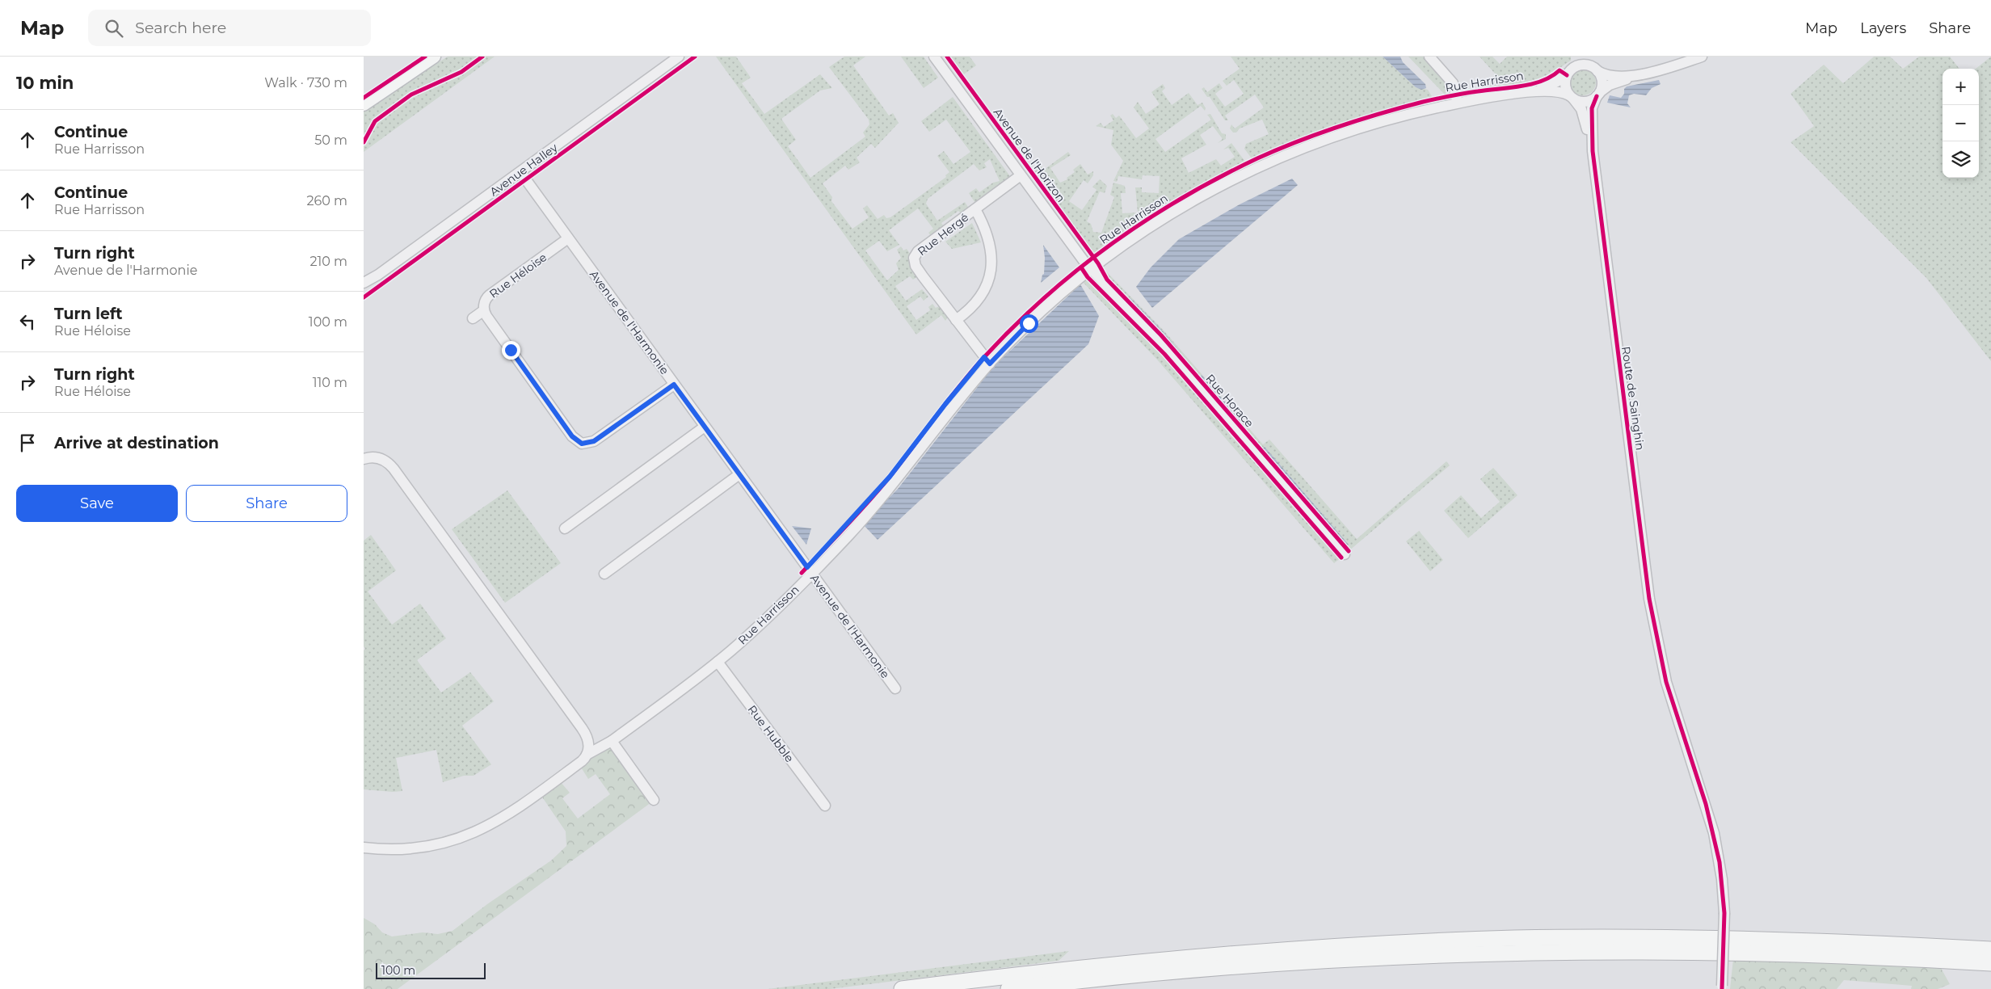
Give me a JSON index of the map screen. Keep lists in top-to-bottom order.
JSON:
{
  "streets": {
    "street": [
      "Rue Harrisson",
      "Avenue de l'Horizon",
      "Avenue Halley",
      "Rue Hergé",
      "Rue Héloise",
      "Avenue de l'Harmonie",
      "Route de Sainghin",
      "Rue Horace",
      "Rue Hubble"
    ]
  },
  "crossings": [
    ["Rue Harrisson", "Avenue de l'Horizon"],
    ["Rue Harrisson", "Rue Hergé"],
    ["Rue Harrisson", "Avenue de l'Harmonie"],
    ["Rue Harrisson", "Route de Sainghin"],
    ["Rue Harrisson", "Rue Horace"],
    ["Rue Harrisson", "Rue Hubble"],
    ["Avenue de l'Horizon", "Rue Hergé"],
    ["Avenue de l'Horizon", "Rue Horace"],
    ["Avenue Halley", "Avenue de l'Harmonie"],
    ["Rue Héloise", "Avenue de l'Harmonie"]
  ],
  "scale_bar": "100 m",
  "page": {
    "header": "Map",
    "search": "Search here",
    "nav": ["Map", "Layers", "Share"],
    "heading": ["10 min", "Walk · 730 m"],
    "map_buttons": ["+", "−"],
    "list": [
      ["Continue", "Rue Harrisson", "50 m"],
      ["Continue", "Rue Harrisson", "260 m"],
      ["Turn right", "Avenue de l'Harmonie", "210 m"],
      ["Turn left", "Rue Héloise", "100 m"],
      ["Turn right", "Rue Héloise", "110 m"],
      "Arrive at destination"
    ],
    "buttons": ["Save", "Share"],
    "scale": "100 m"
  }
}
